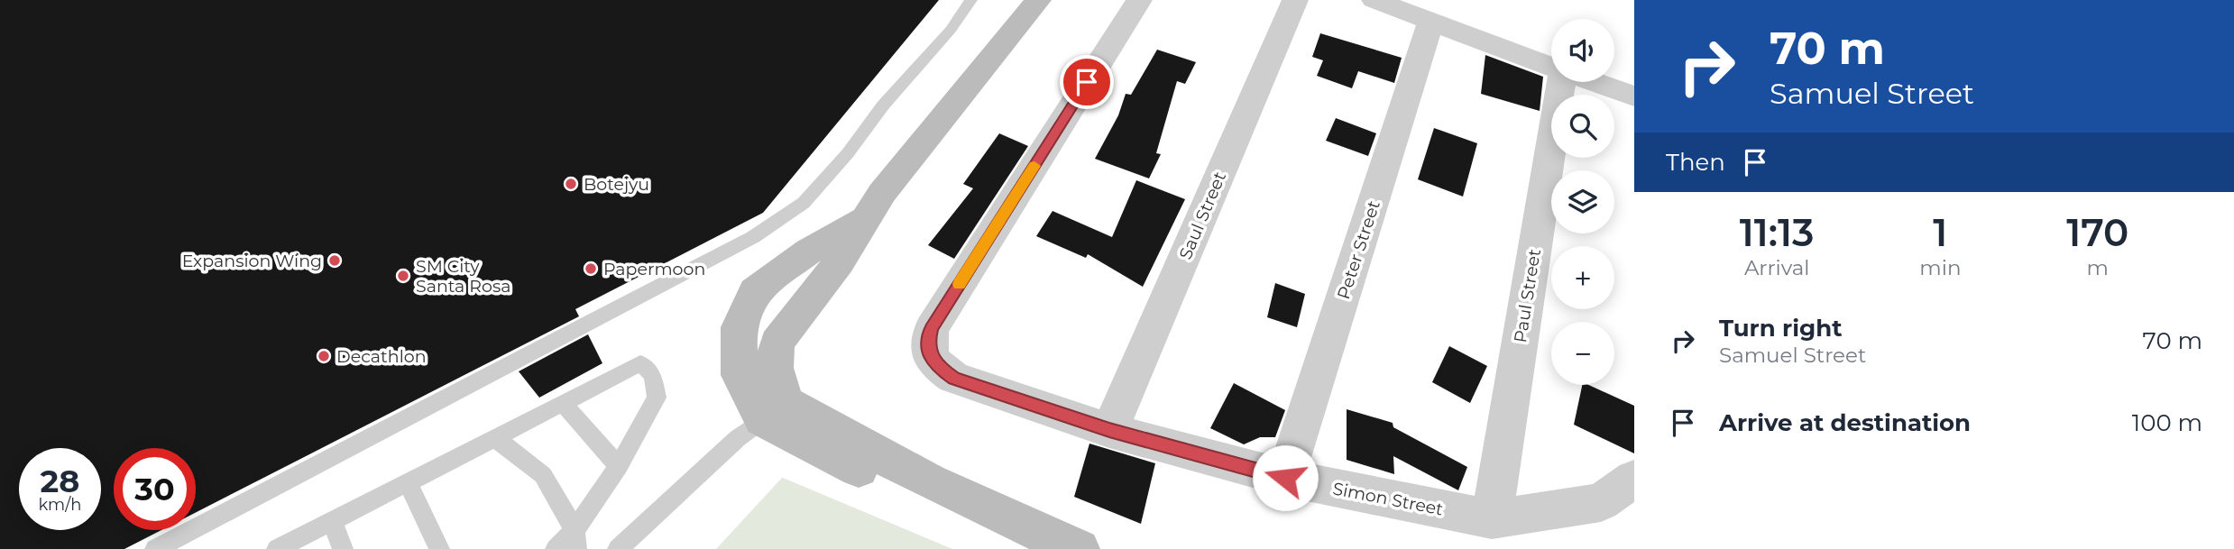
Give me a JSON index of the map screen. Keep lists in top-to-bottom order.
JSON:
{
  "streets": {
    "street": [
      "Saul Street",
      "Peter Street",
      "Paul Street",
      "Simon Street"
    ]
  },
  "crossings": [
    ["Saul Street", "Simon Street"],
    ["Peter Street", "Simon Street"],
    ["Paul Street", "Simon Street"]
  ],
  "places": [
    "Botejyu",
    "Expansion Wing",
    "Papermoon",
    "SM City Santa Rosa",
    "Decathlon"
  ],
  "page": {
    "turn": ["70 m", "Samuel Street"],
    "map_buttons": ["+", "−"],
    "then": "Then",
    "eta": [
      "11:13",
      "Arrival",
      "1",
      "min",
      "170",
      "m"
    ],
    "list": [
      {
        "name": "Turn right",
        "note": "Samuel Street",
        "value": "70 m"
      },
      {
        "name": "Arrive at destination",
        "value": "100 m"
      }
    ],
    "speed": "28 km/h",
    "limit": "30"
  }
}
